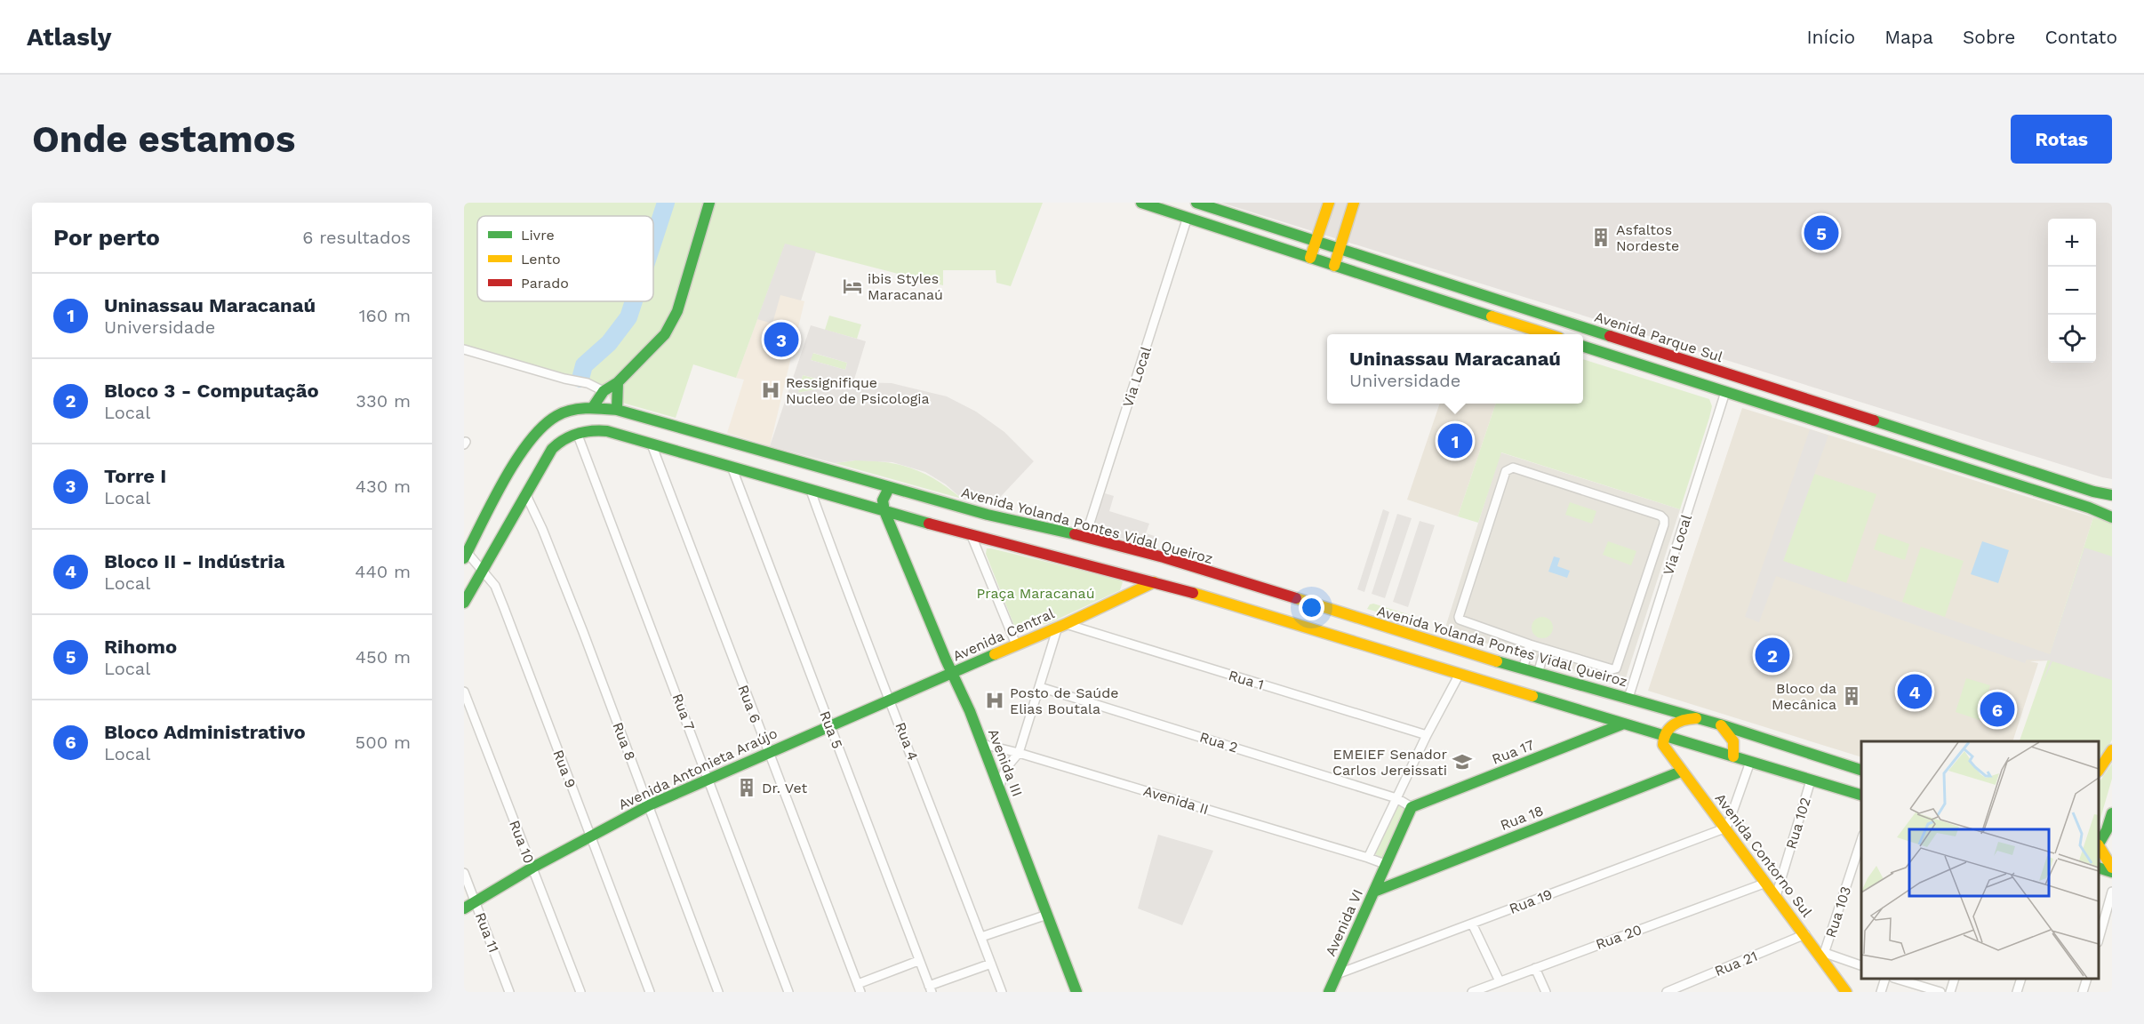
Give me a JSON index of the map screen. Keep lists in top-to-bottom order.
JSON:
{
  "streets": {
    "street": [
      "Avenida Parque Sul",
      "Via Local",
      "Avenida Yolanda Pontes Vidal Queiroz",
      "Avenida Central",
      "Rua 1",
      "Rua 6",
      "Rua 7",
      "Rua 5",
      "Rua 8",
      "Rua 4",
      "Rua 2",
      "Rua 17",
      "Avenida III",
      "Rua 9",
      "Avenida Antonieta Araújo",
      "Avenida II",
      "Rua 18",
      "Rua 102",
      "Rua 10",
      "Avenida Contorno Sul",
      "Rua 19",
      "Rua 103",
      "Avenida VI",
      "Rua 11",
      "Rua 20",
      "Rua 21"
    ]
  },
  "crossings": [
    ["Via Local", "Avenida Yolanda Pontes Vidal Queiroz"],
    ["Avenida Yolanda Pontes Vidal Queiroz", "Avenida Central"],
    ["Avenida Yolanda Pontes Vidal Queiroz", "Rua 6"],
    ["Avenida Yolanda Pontes Vidal Queiroz", "Rua 5"],
    ["Avenida Yolanda Pontes Vidal Queiroz", "Rua 4"],
    ["Avenida Yolanda Pontes Vidal Queiroz", "Rua 17"],
    ["Avenida Yolanda Pontes Vidal Queiroz", "Avenida III"],
    ["Avenida Yolanda Pontes Vidal Queiroz", "Rua 9"],
    ["Avenida Yolanda Pontes Vidal Queiroz", "Rua 102"],
    ["Avenida Yolanda Pontes Vidal Queiroz", "Avenida Contorno Sul"],
    ["Avenida Central", "Rua 1"],
    ["Avenida Central", "Avenida III"],
    ["Avenida Central", "Avenida Antonieta Araújo"],
    ["Rua 6", "Avenida Antonieta Araújo"],
    ["Rua 7", "Avenida Antonieta Araújo"],
    ["Rua 5", "Avenida Antonieta Araújo"],
    ["Rua 8", "Avenida Antonieta Araújo"],
    ["Rua 4", "Avenida Antonieta Araújo"],
    ["Rua 2", "Rua 17"],
    ["Rua 2", "Avenida VI"],
    ["Rua 17", "Avenida VI"],
    ["Avenida III", "Avenida Antonieta Araújo"],
    ["Avenida III", "Avenida II"],
    ["Rua 9", "Avenida Antonieta Araújo"],
    ["Avenida Antonieta Araújo", "Rua 10"],
    ["Avenida Antonieta Araújo", "Rua 11"],
    ["Avenida II", "Avenida VI"],
    ["Rua 18", "Avenida Contorno Sul"],
    ["Rua 18", "Avenida VI"],
    ["Rua 102", "Avenida Contorno Sul"],
    ["Avenida Contorno Sul", "Rua 19"],
    ["Avenida Contorno Sul", "Rua 103"],
    ["Avenida Contorno Sul", "Rua 20"],
    ["Avenida Contorno Sul", "Rua 21"],
    ["Rua 19", "Avenida VI"]
  ],
  "parks": ["Praça Maracanaú"],
  "places": {
    "building": ["Asfaltos Nordeste", "Bloco da Mecânica", "Dr. Vet"],
    "hotel": ["ibis Styles Maracanaú"],
    "hospital": ["Ressignifique Nucleo de Psicologia", "Posto de Saúde Elias Boutala"],
    "school or university": ["EMEIEF Senador Carlos Jereissati"]
  },
  "legend": ["Livre", "Lento", "Parado"],
  "page": {
    "header": "Atlasly",
    "nav": [
      "Início",
      "Mapa",
      "Sobre",
      "Contato"
    ],
    "buttons": "Rotas",
    "title": "Onde estamos",
    "heading": ["Por perto", "6 resultados"],
    "pins": [
      "5",
      "3",
      "1",
      "2",
      "4",
      "6"
    ],
    "map_buttons": ["+", "−"],
    "list": [
      {
        "mark": "1",
        "name": "Uninassau Maracanaú",
        "note": "Universidade",
        "value": "160 m"
      },
      {
        "mark": "2",
        "name": "Bloco 3 - Computação",
        "note": "Local",
        "value": "330 m"
      },
      {
        "mark": "3",
        "name": "Torre I",
        "note": "Local",
        "value": "430 m"
      },
      {
        "mark": "4",
        "name": "Bloco II - Indústria",
        "note": "Local",
        "value": "440 m"
      },
      {
        "mark": "5",
        "name": "Rihomo",
        "note": "Local",
        "value": "450 m"
      },
      {
        "mark": "6",
        "name": "Bloco Administrativo",
        "note": "Local",
        "value": "500 m"
      }
    ],
    "popup": ["Uninassau Maracanaú", "Universidade"]
  }
}
